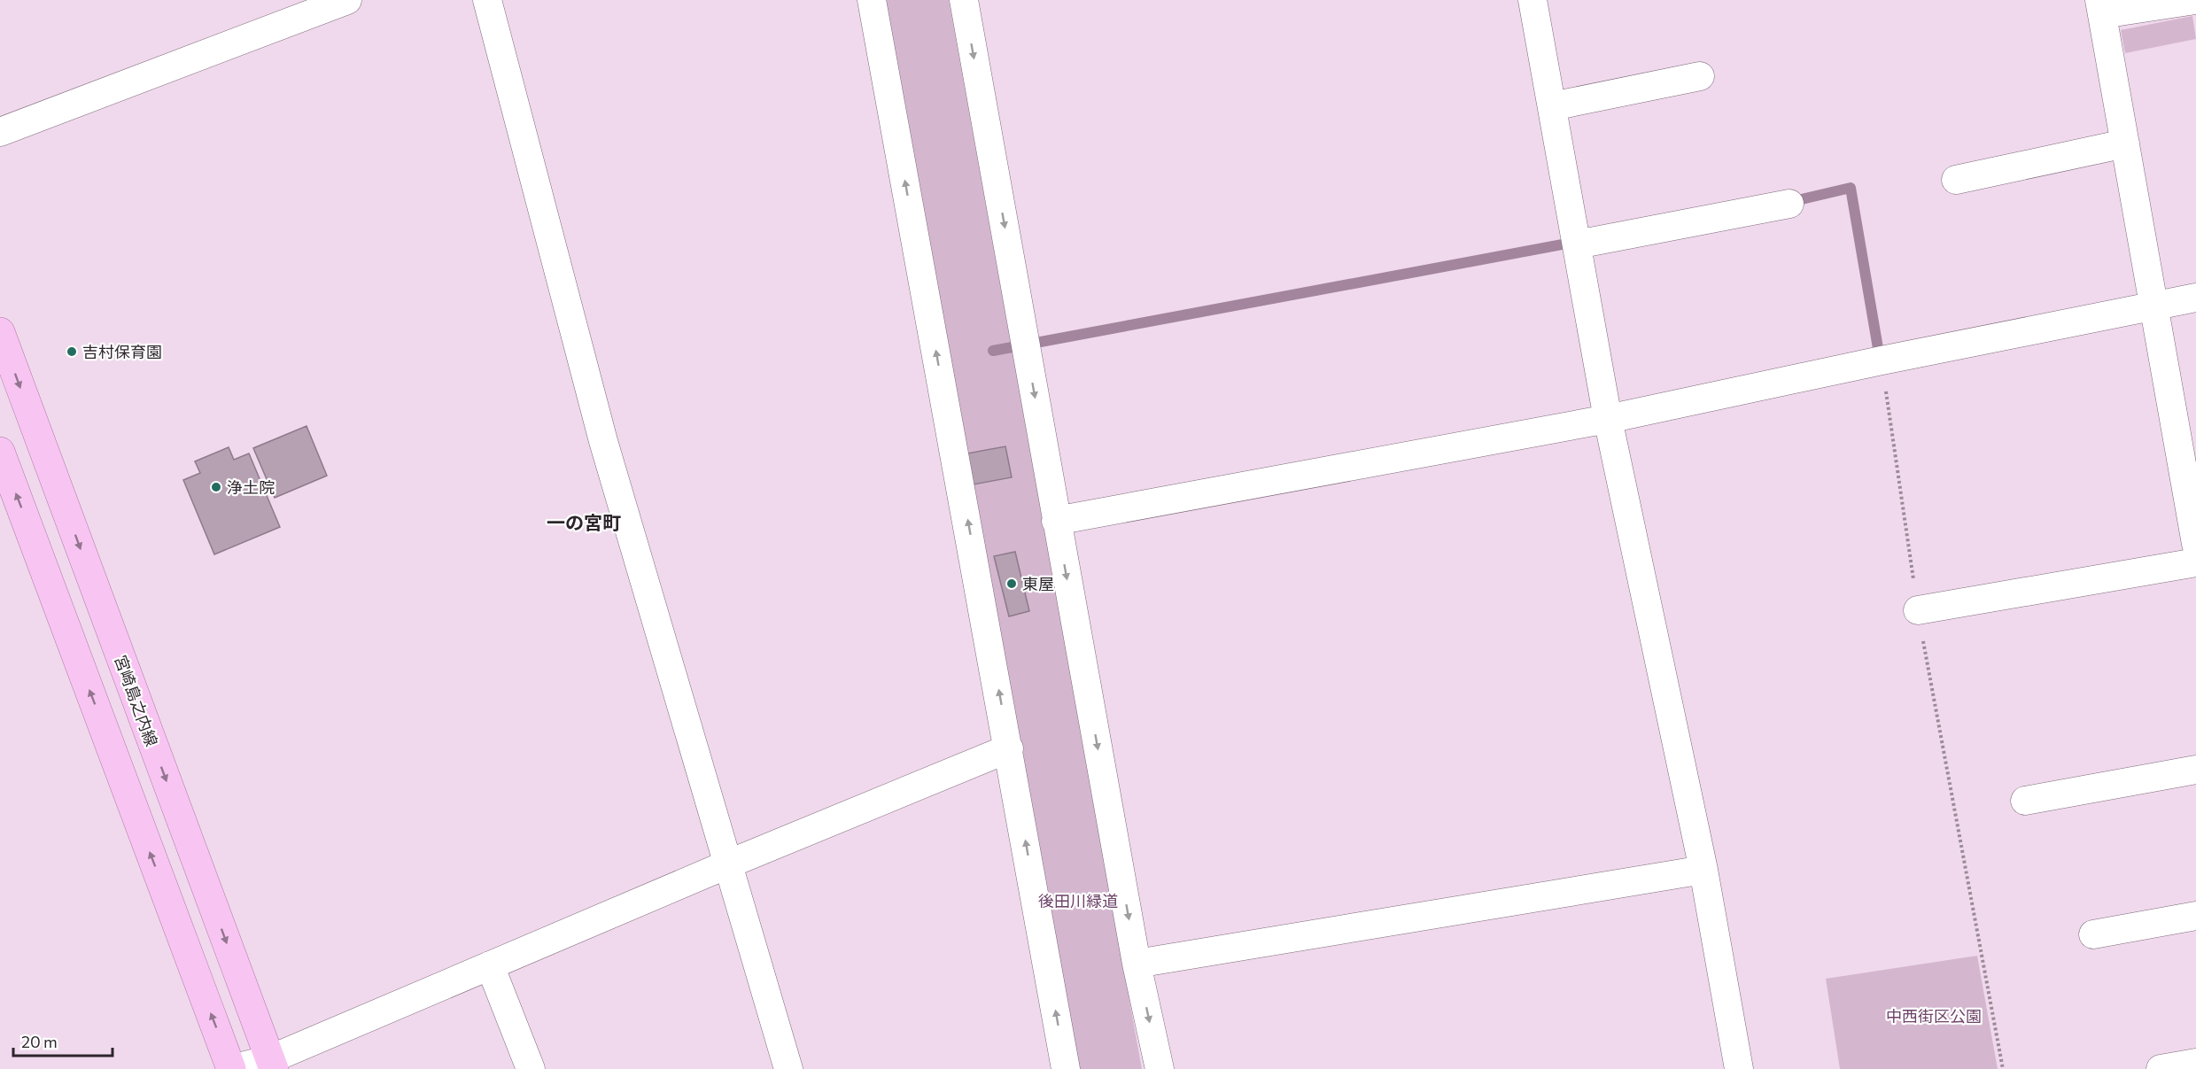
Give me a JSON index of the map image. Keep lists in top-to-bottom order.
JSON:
{
  "streets": {
    "main road": ["宮崎島之内線"]
  },
  "districts": ["一の宮町"],
  "parks": ["後田川緑道", "中西街区公園"],
  "places": ["吉村保育園", "浄土院", "東屋"],
  "scale_bar": "20 m"
}
